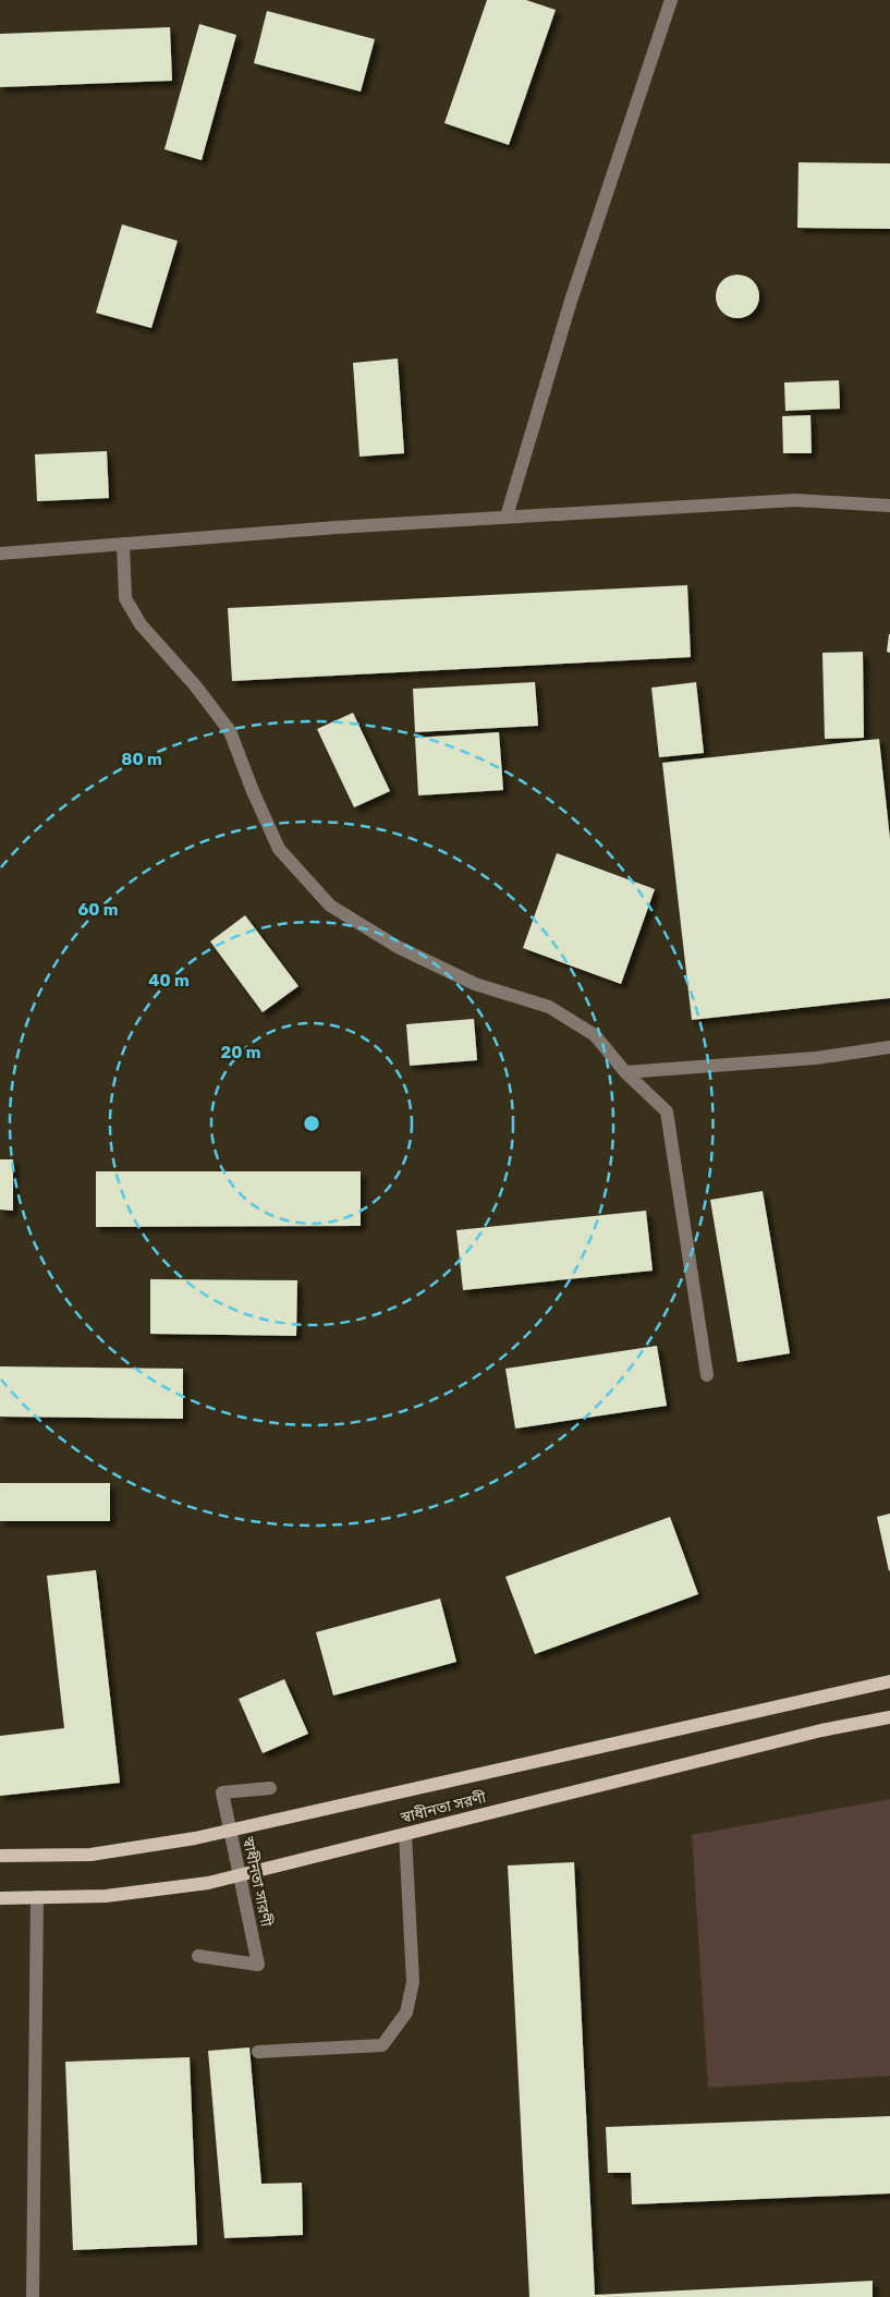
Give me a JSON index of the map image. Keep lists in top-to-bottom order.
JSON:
{
  "streets": {
    "main road": ["স্বাধীনতা সরণী"],
    "street": ["স্বাধীনতা সারণী"]
  },
  "rings": [
    "80 m",
    "60 m",
    "40 m",
    "20 m"
  ]
}
